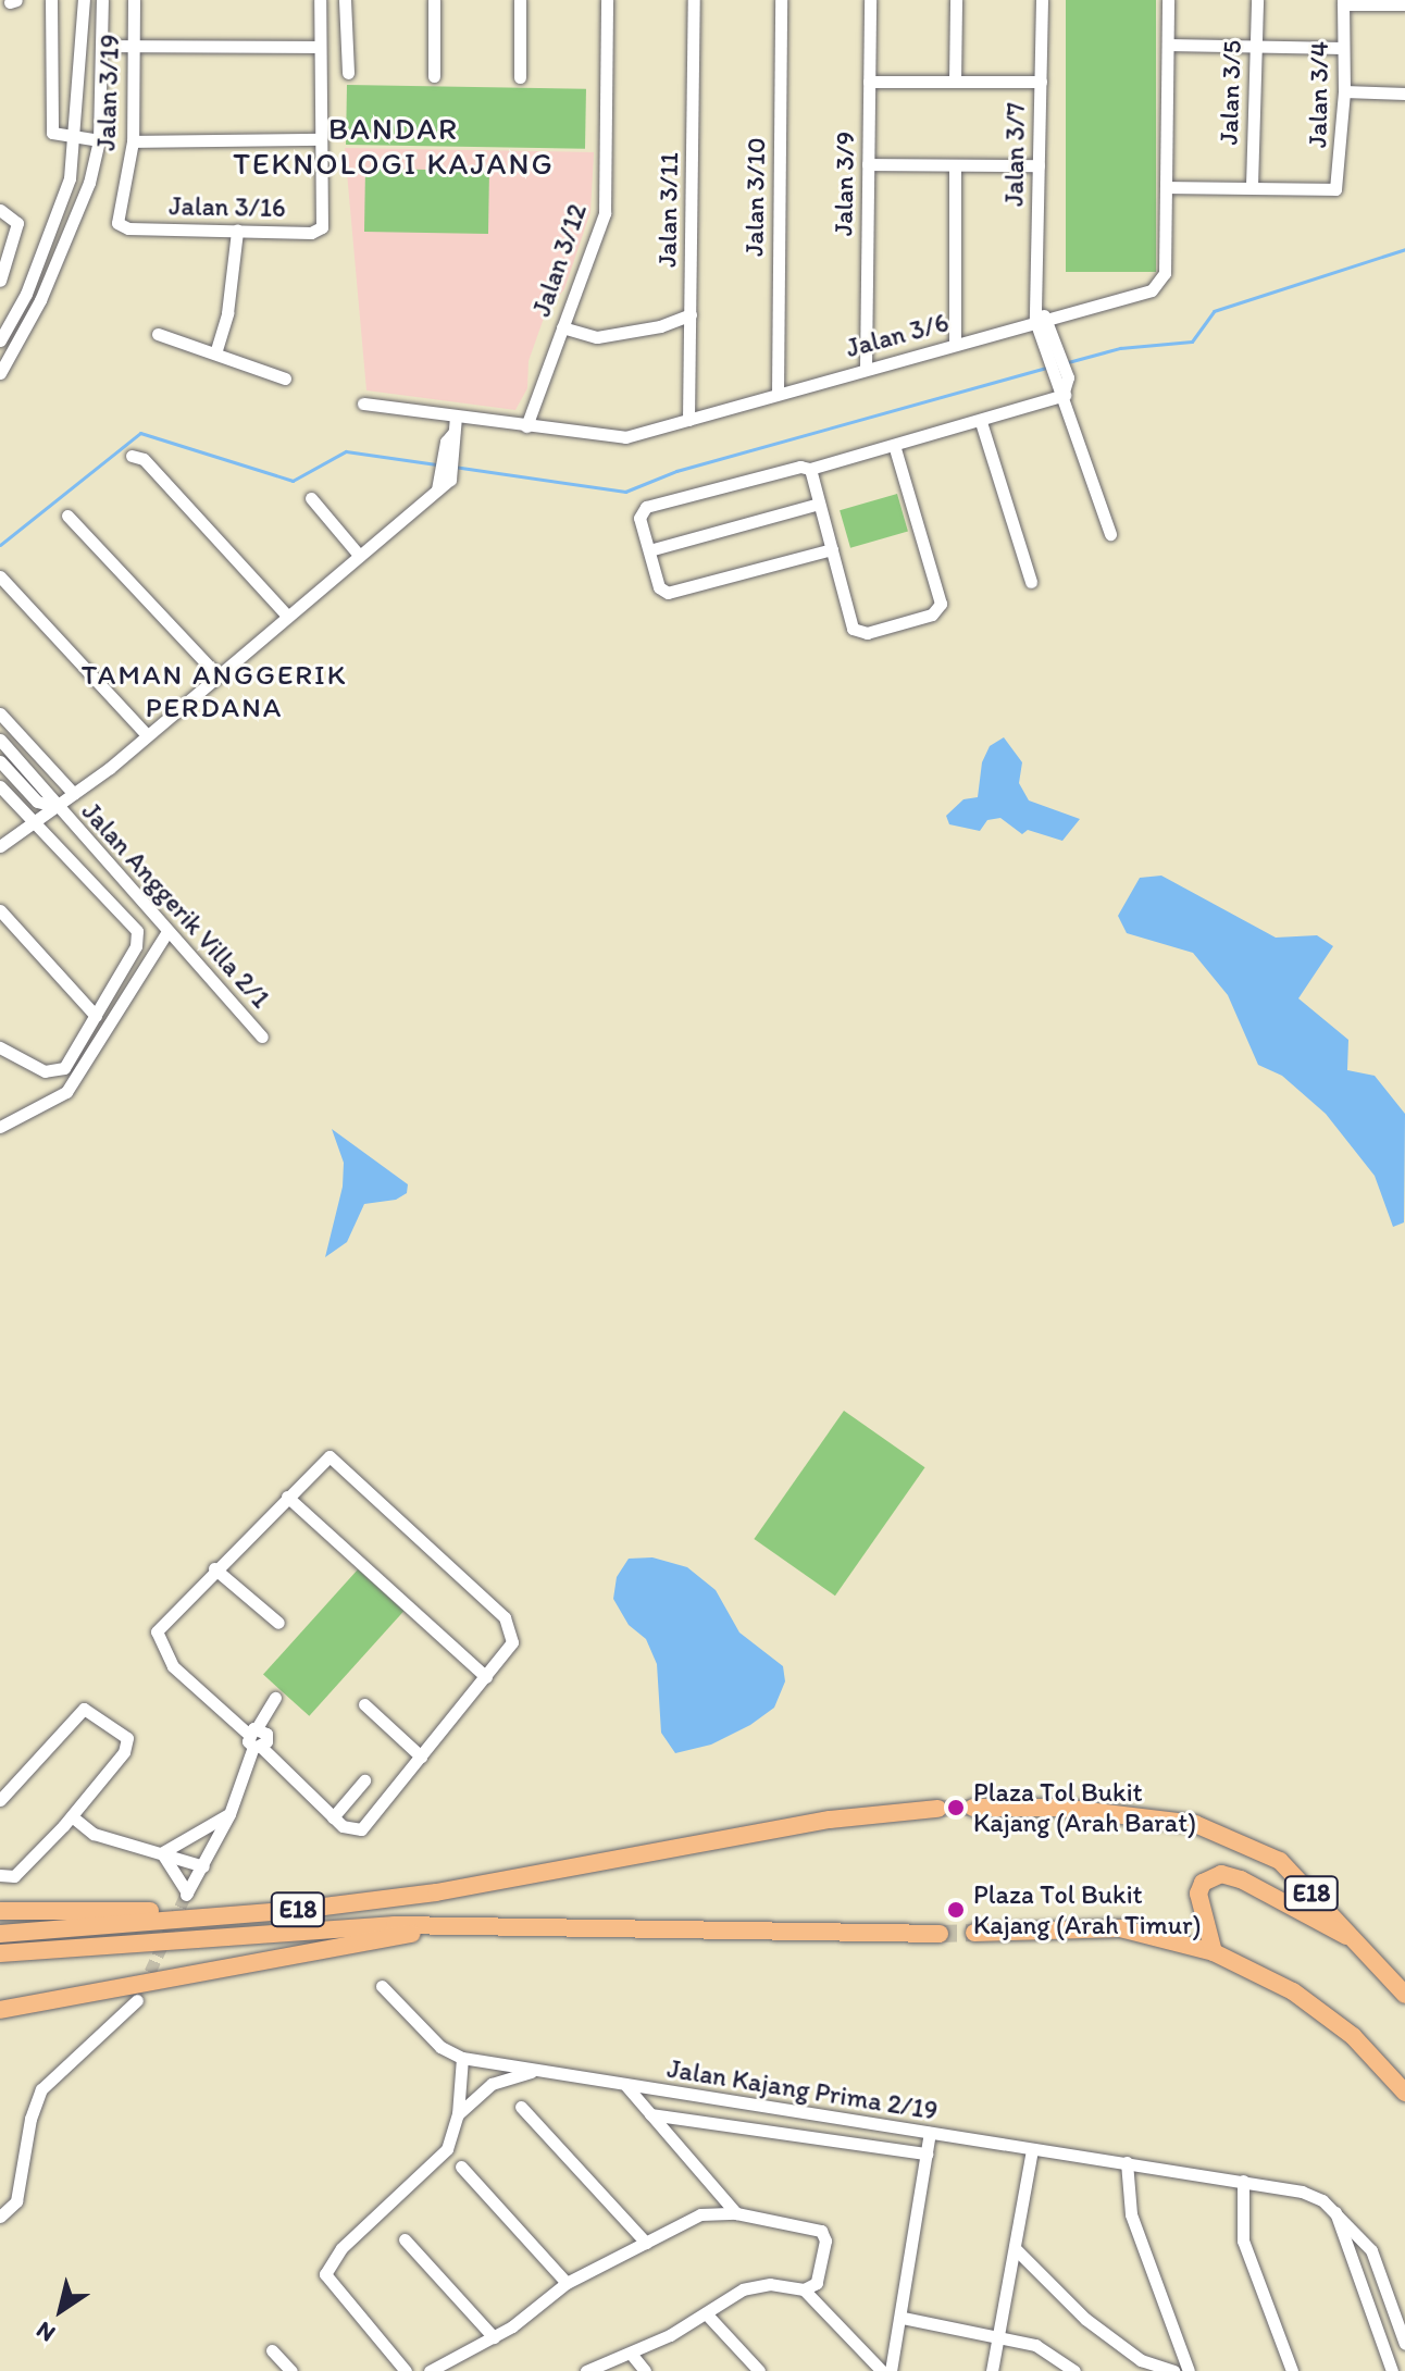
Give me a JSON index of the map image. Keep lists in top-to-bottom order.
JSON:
{
  "streets": {
    "highway": ["E18"],
    "street": [
      "Jalan 3/19",
      "Jalan 3/5",
      "Jalan 3/4",
      "Jalan 3/7",
      "Jalan 3/9",
      "Jalan 3/10",
      "Jalan 3/16",
      "Jalan 3/11",
      "Jalan 3/12",
      "Jalan 3/6",
      "Jalan Anggerik Villa 2/1",
      "Jalan Kajang Prima 2/19"
    ]
  },
  "crossings": [
    ["Jalan 3/19", "Jalan 3/16"],
    ["Jalan 3/5", "Jalan 3/4"],
    ["Jalan 3/7", "Jalan 3/6"],
    ["Jalan 3/9", "Jalan 3/6"],
    ["Jalan 3/10", "Jalan 3/6"],
    ["Jalan 3/11", "Jalan 3/6"],
    ["Jalan 3/12", "Jalan 3/6"]
  ],
  "districts": ["BANDAR TEKNOLOGI KAJANG", "TAMAN ANGGERIK PERDANA"],
  "places": ["Plaza Tol Bukit Kajang (Arah Barat)", "Plaza Tol Bukit Kajang (Arah Timur)"],
  "north": "bottom left"
}
